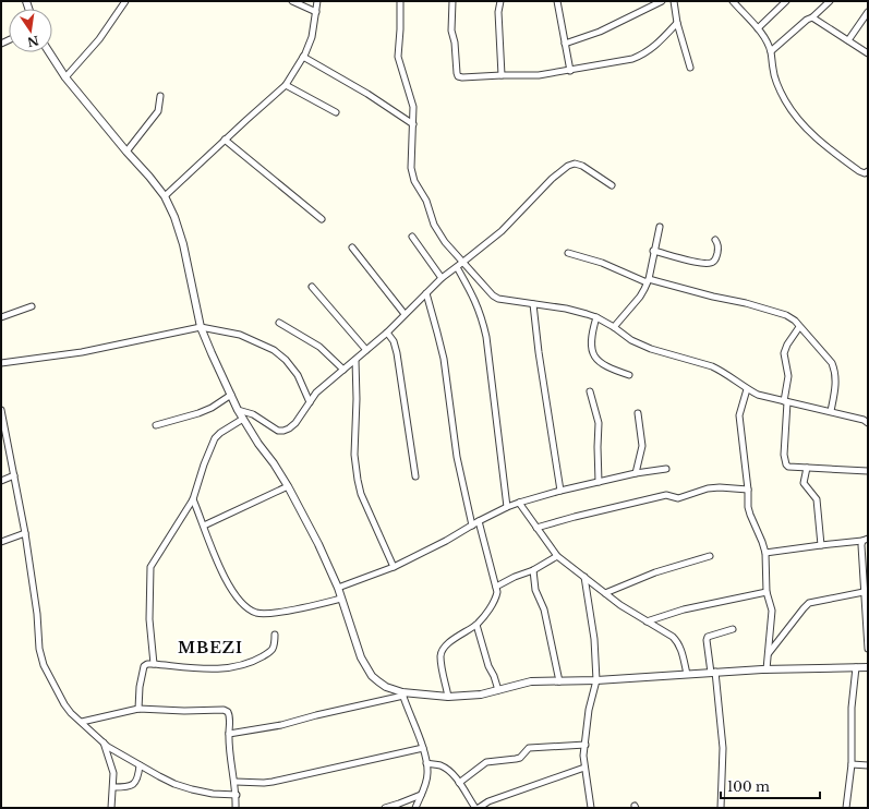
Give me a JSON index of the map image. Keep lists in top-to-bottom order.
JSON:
{
  "districts": ["MBEZI"],
  "scale_bar": "100 m",
  "north": "bottom"
}
